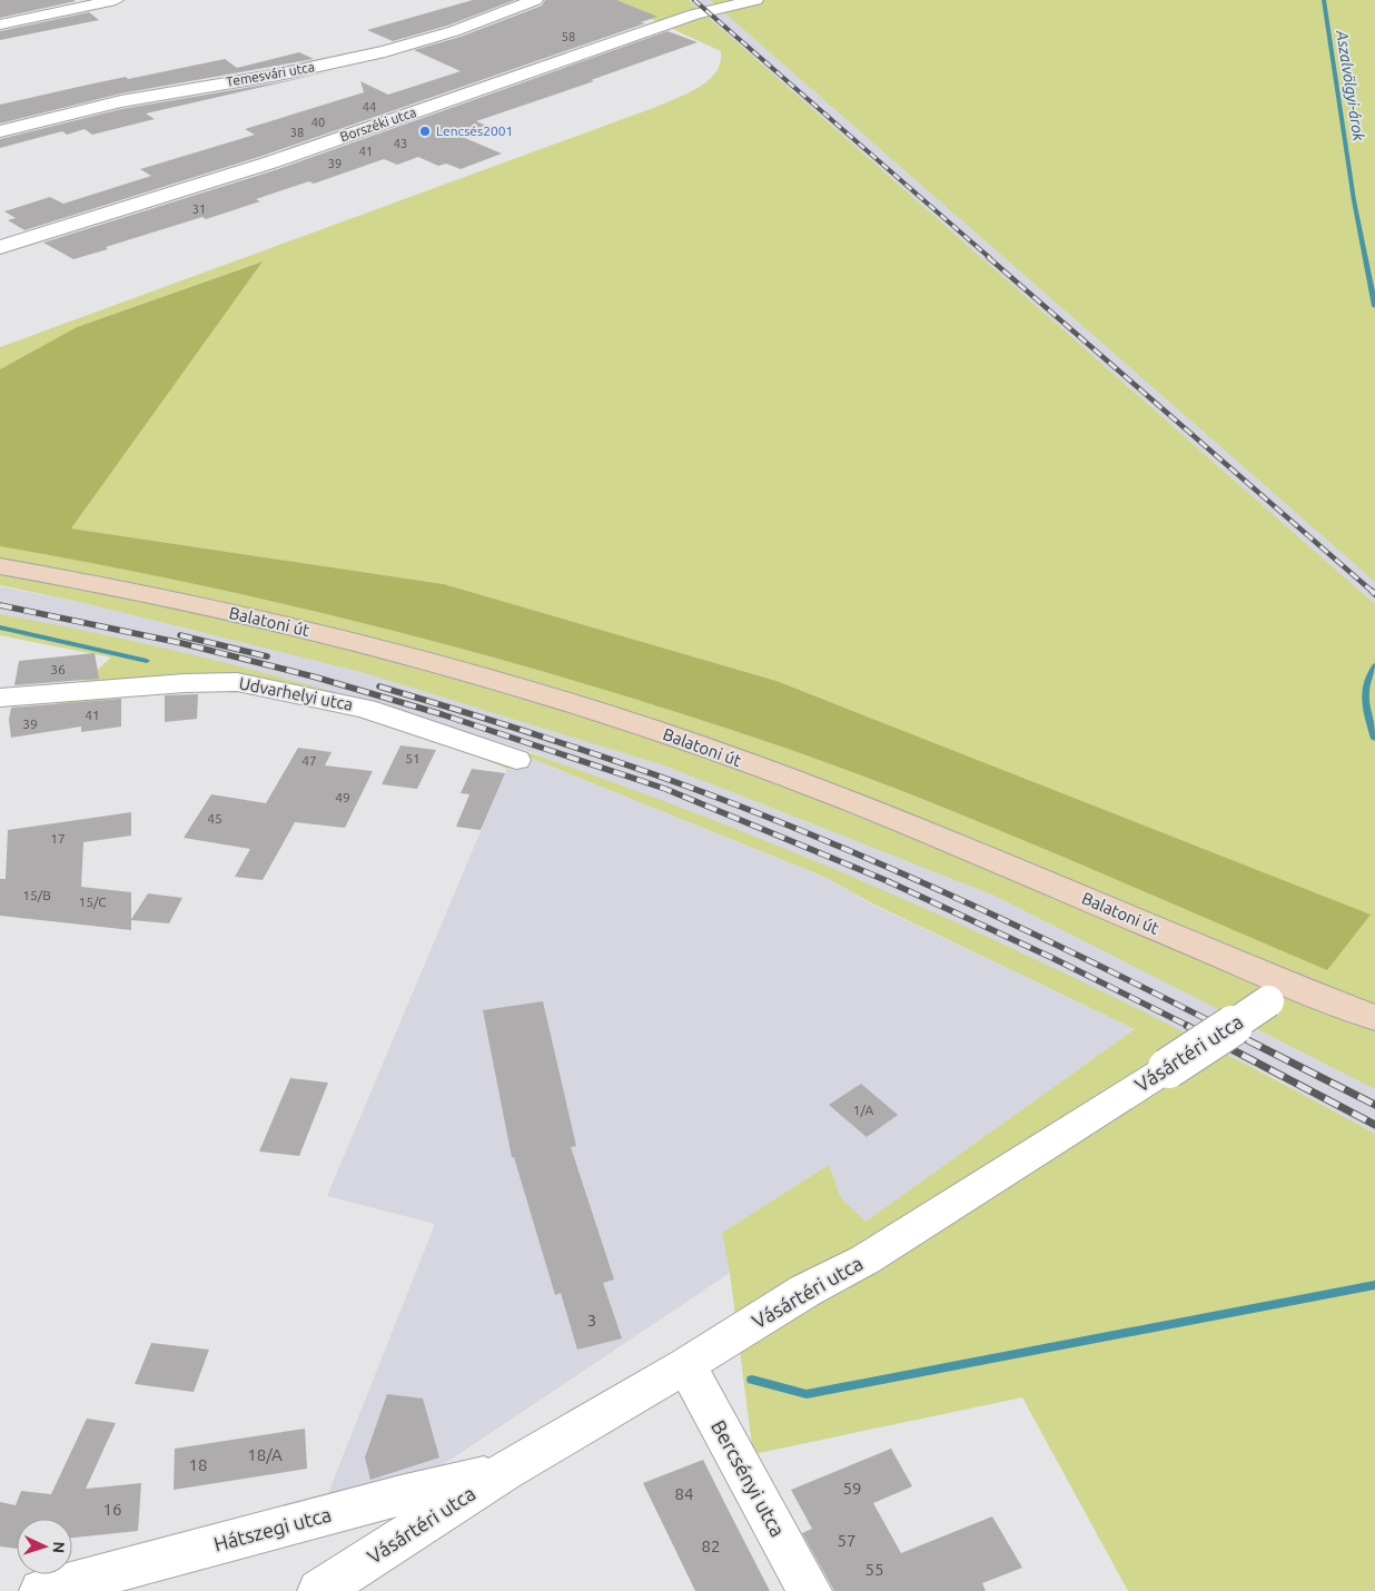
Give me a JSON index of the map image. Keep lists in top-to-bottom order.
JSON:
{
  "streets": {
    "main road": ["Balatoni út"],
    "street": [
      "Temesvári utca",
      "Borszéki utca",
      "Udvarhelyi utca",
      "Vásártéri utca",
      "Bercsényi utca",
      "Hátszegi utca"
    ]
  },
  "crossings": [
    ["Balatoni út", "Vásártéri utca"],
    ["Vásártéri utca", "Bercsényi utca"],
    ["Vásártéri utca", "Hátszegi utca"]
  ],
  "water": ["Aszalvölgyi-árok"],
  "places": ["Lencsés2001"],
  "house_numbers": [
    "58",
    "44",
    "40",
    "38",
    "43",
    "41",
    "39",
    "31",
    "36",
    "41",
    "39",
    "51",
    "47",
    "49",
    "45",
    "17",
    "15/B",
    "15/C",
    "1/A",
    "3",
    "18/A",
    "18",
    "59",
    "84",
    "16",
    "57",
    "82",
    "55"
  ],
  "north": "right"
}
